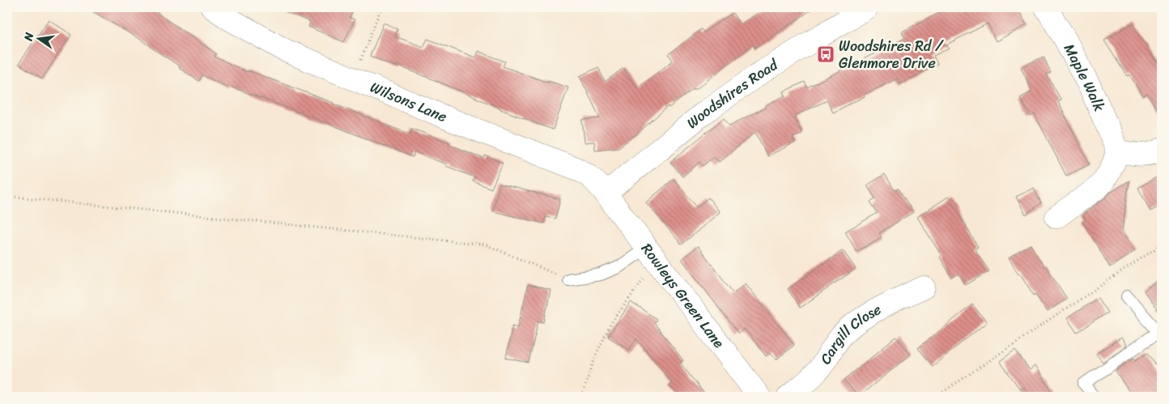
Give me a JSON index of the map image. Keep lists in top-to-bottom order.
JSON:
{
  "streets": {
    "street": [
      "Maple Walk",
      "Woodshires Road",
      "Wilsons Lane",
      "Rowleys Green Lane",
      "Cargill Close"
    ]
  },
  "crossings": [
    ["Woodshires Road", "Wilsons Lane"],
    ["Woodshires Road", "Rowleys Green Lane"],
    ["Wilsons Lane", "Rowleys Green Lane"]
  ],
  "places": {
    "bus stop": ["Woodshires Rd / Glenmore Drive"]
  },
  "north": "left"
}
